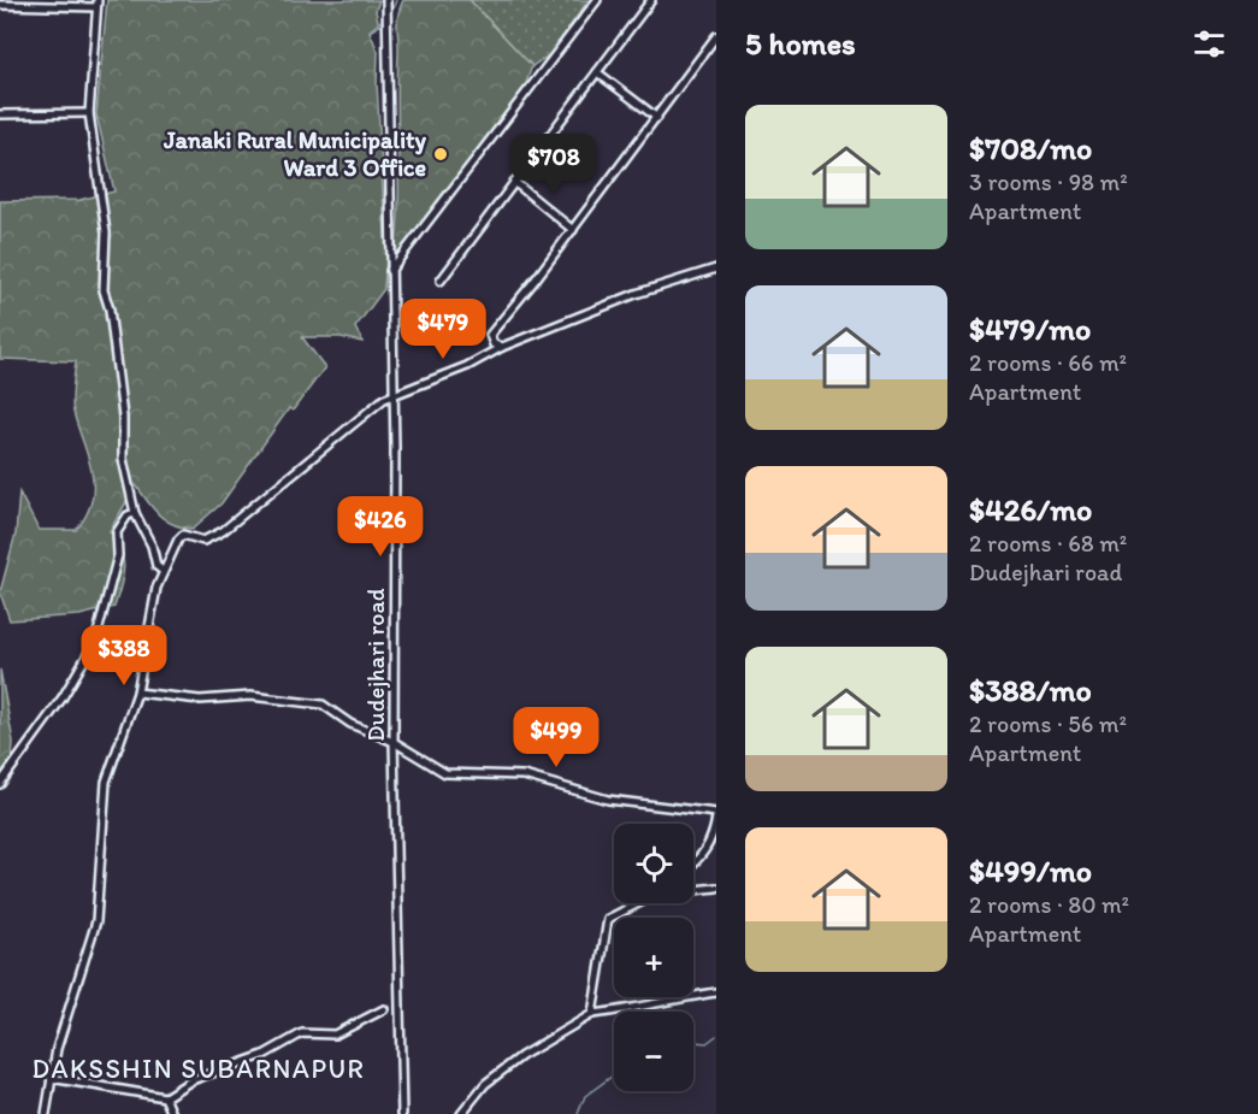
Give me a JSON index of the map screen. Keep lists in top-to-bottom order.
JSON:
{
  "streets": {
    "street": ["Dudejhari road"]
  },
  "districts": ["DAKSSHIN SUBARNAPUR"],
  "places": ["Janaki Rural Municipality Ward 3 Office"],
  "page": {
    "heading": "5 homes",
    "list": [
      {
        "name": "$708/mo",
        "note": "3 rooms · 98 m² · Apartment"
      },
      {
        "name": "$479/mo",
        "note": "2 rooms · 66 m² · Apartment"
      },
      {
        "name": "$426/mo",
        "note": "2 rooms · 68 m² · Dudejhari road"
      },
      {
        "name": "$388/mo",
        "note": "2 rooms · 56 m² · Apartment"
      },
      {
        "name": "$499/mo",
        "note": "2 rooms · 80 m² · Apartment"
      }
    ],
    "price": [
      "$708",
      "$479",
      "$426",
      "$388",
      "$499"
    ],
    "map_buttons": ["+", "−"]
  }
}
